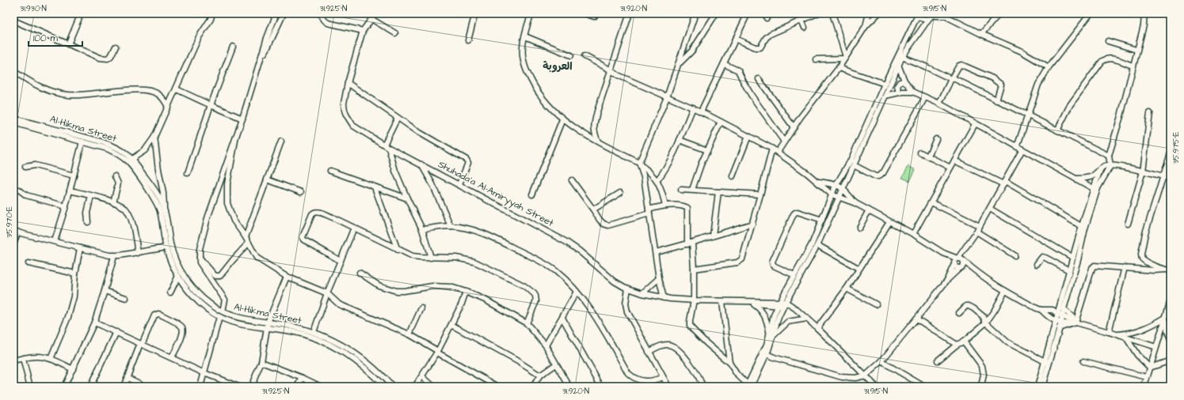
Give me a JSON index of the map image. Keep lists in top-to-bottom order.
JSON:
{
  "streets": {
    "street": ["Al-Hikma Street", "Shuhada'a Al-Amiryyah Street"]
  },
  "districts": ["العروبة"],
  "scale_bar": "100 m",
  "coordinates": [
    "31.930°N",
    "31.925°N",
    "31.920°N",
    "31.915°N",
    "35.975°E",
    "35.970°E"
  ]
}
